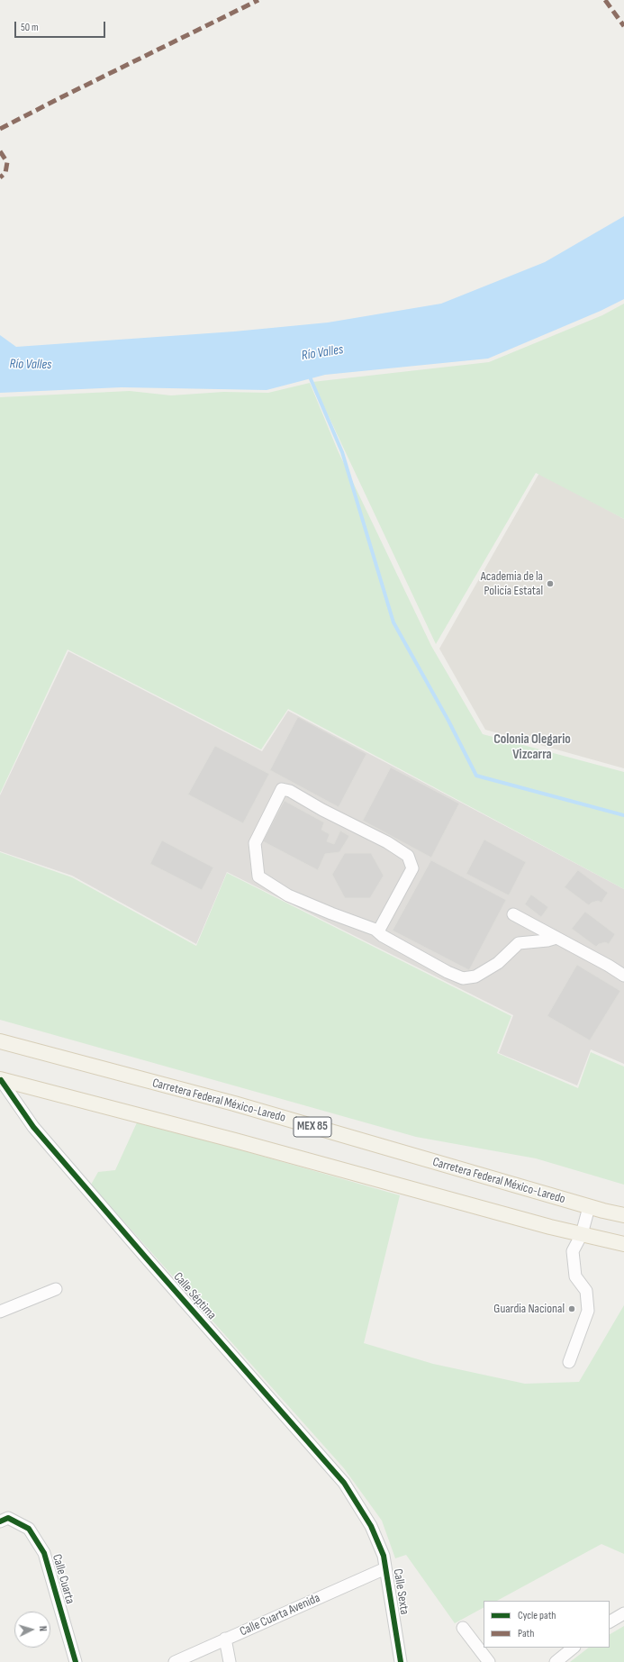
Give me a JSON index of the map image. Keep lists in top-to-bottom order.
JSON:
{
  "streets": {
    "main road": ["Carretera Federal México-Laredo", "MEX 85"],
    "street": [
      "Calle Séptima",
      "Calle Cuarta",
      "Calle Sexta",
      "Calle Cuarta Avenida"
    ]
  },
  "crossings": [
    ["MEX 85", "Calle Séptima"],
    ["Calle Séptima", "Calle Sexta"],
    ["Calle Sexta", "Calle Cuarta Avenida"]
  ],
  "districts": ["Colonia Olegario Vizcarra"],
  "water": ["Río Valles"],
  "places": ["Academia de la Policía Estatal", "Guardia Nacional"],
  "legend": ["Cycle path", "Path"],
  "scale_bar": "50 m",
  "north": "right"
}
